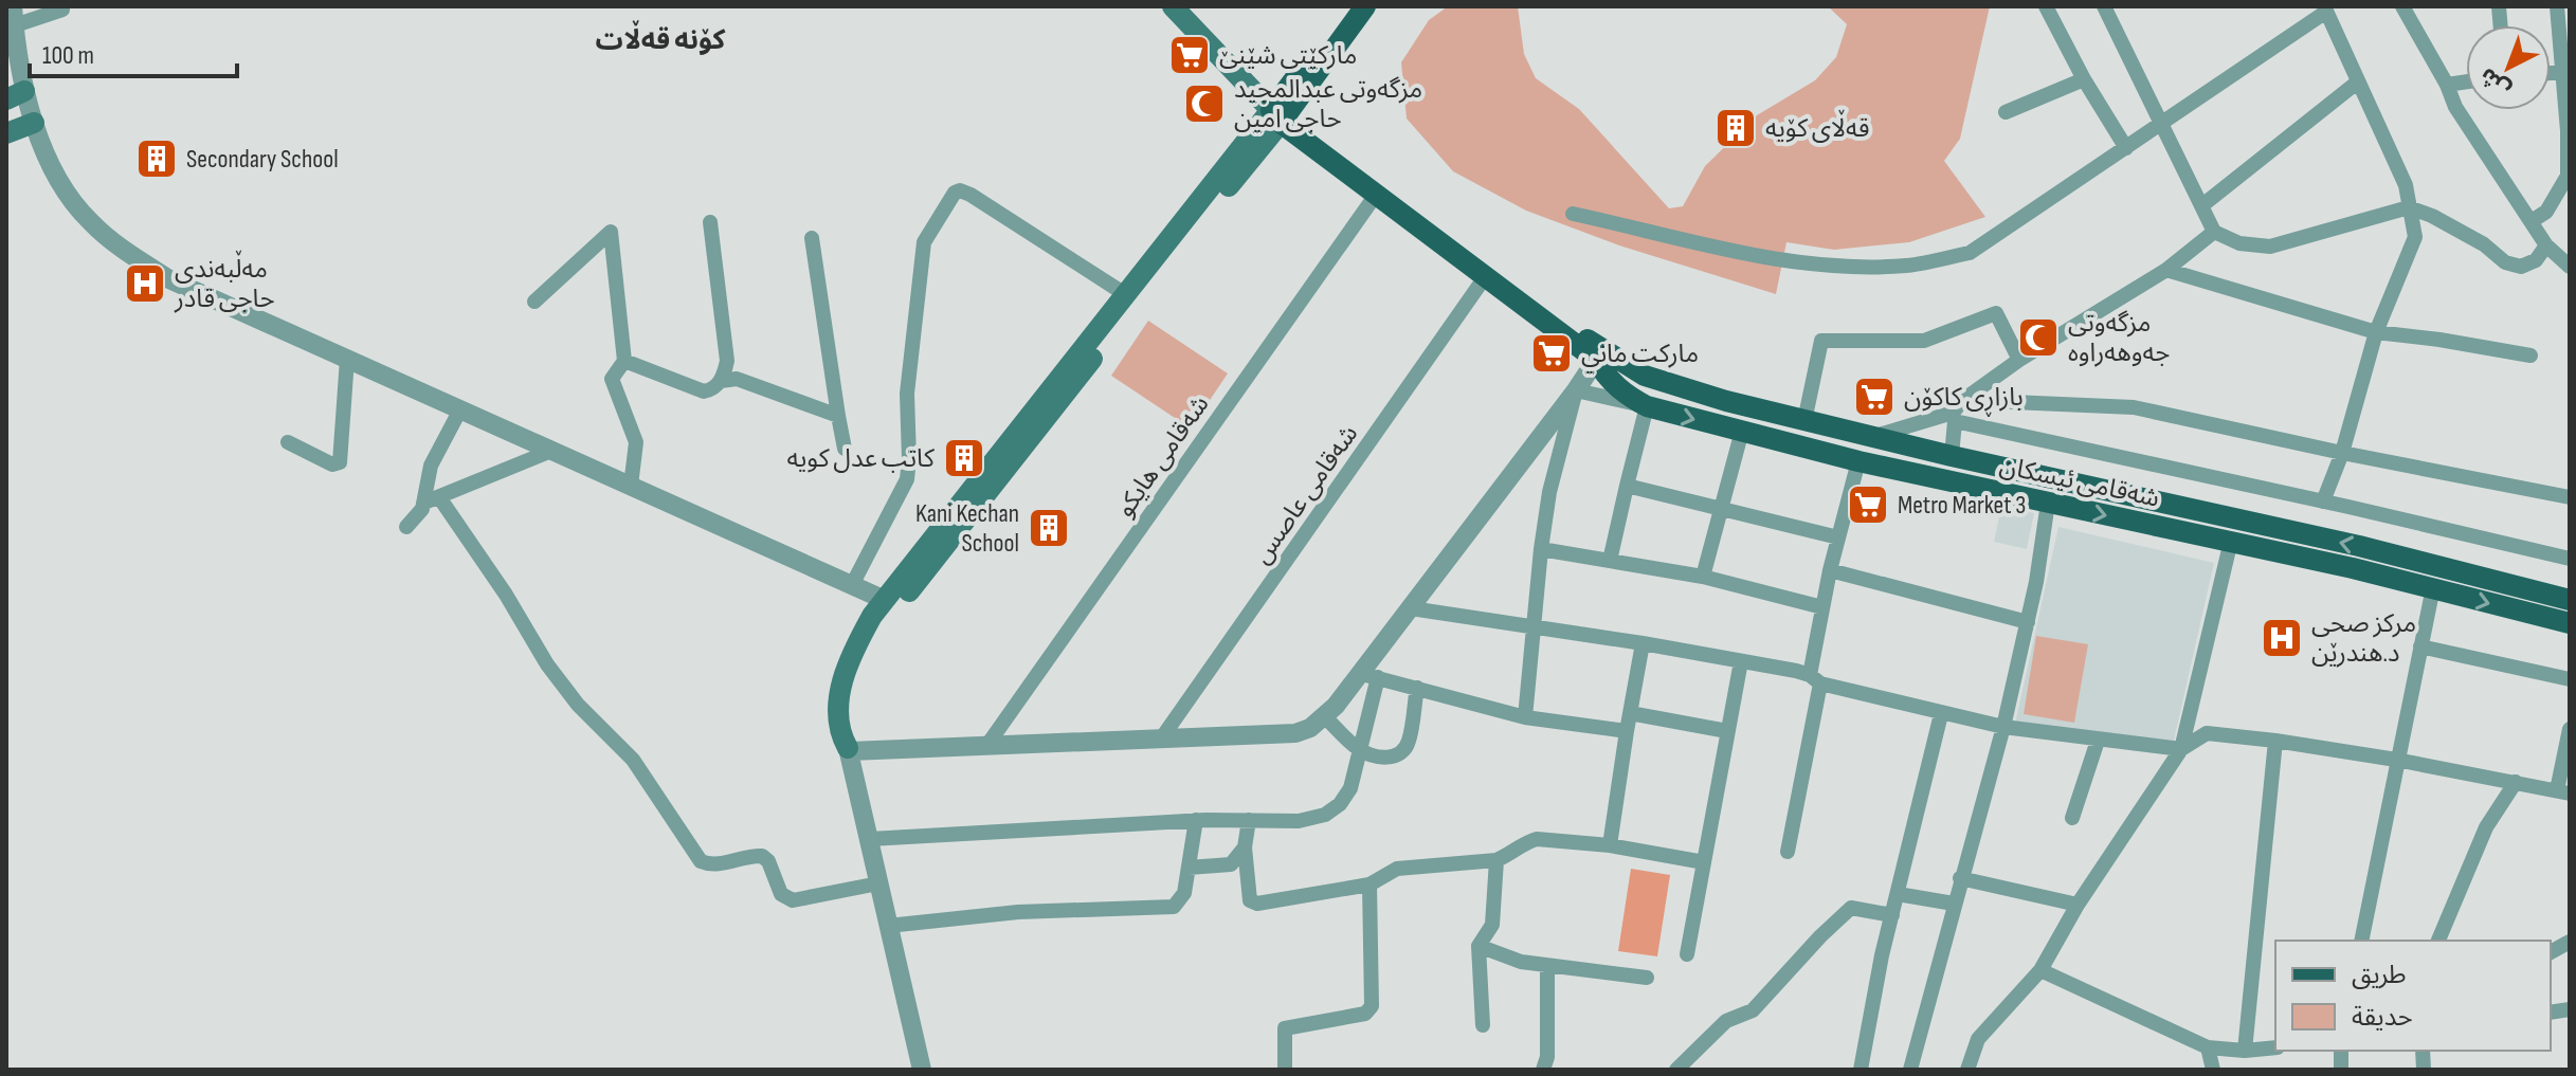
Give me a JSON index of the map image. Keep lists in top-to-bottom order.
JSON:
{
  "streets": {
    "main road": ["شەقامی ئیسکان"],
    "street": ["شه‌قامی هایكو", "شه‌قامی عاصس"]
  },
  "districts": ["کۆنە قەڵات"],
  "places": {
    "supermarket": [
      "ماركێتى شێنێ",
      "مارکت ماني",
      "بازاڕی کاکۆن",
      "Metro Market 3"
    ],
    "mosque": ["مزگه‌وتی عبدالمجید حاجی امین", "مزگه‌وتی جه‌وهه‌راوه"],
    "building": [
      "قەڵای کۆیە",
      "Secondary School",
      "كاتب عدل كويه",
      "Kani Kechan School"
    ],
    "hospital": ["مەڵبەندی حاجی قادر", "مرکز صحی د.هندرێن"]
  },
  "legend": ["طريق", "حديقة"],
  "scale_bar": "100 m",
  "north": "bottom left"
}
